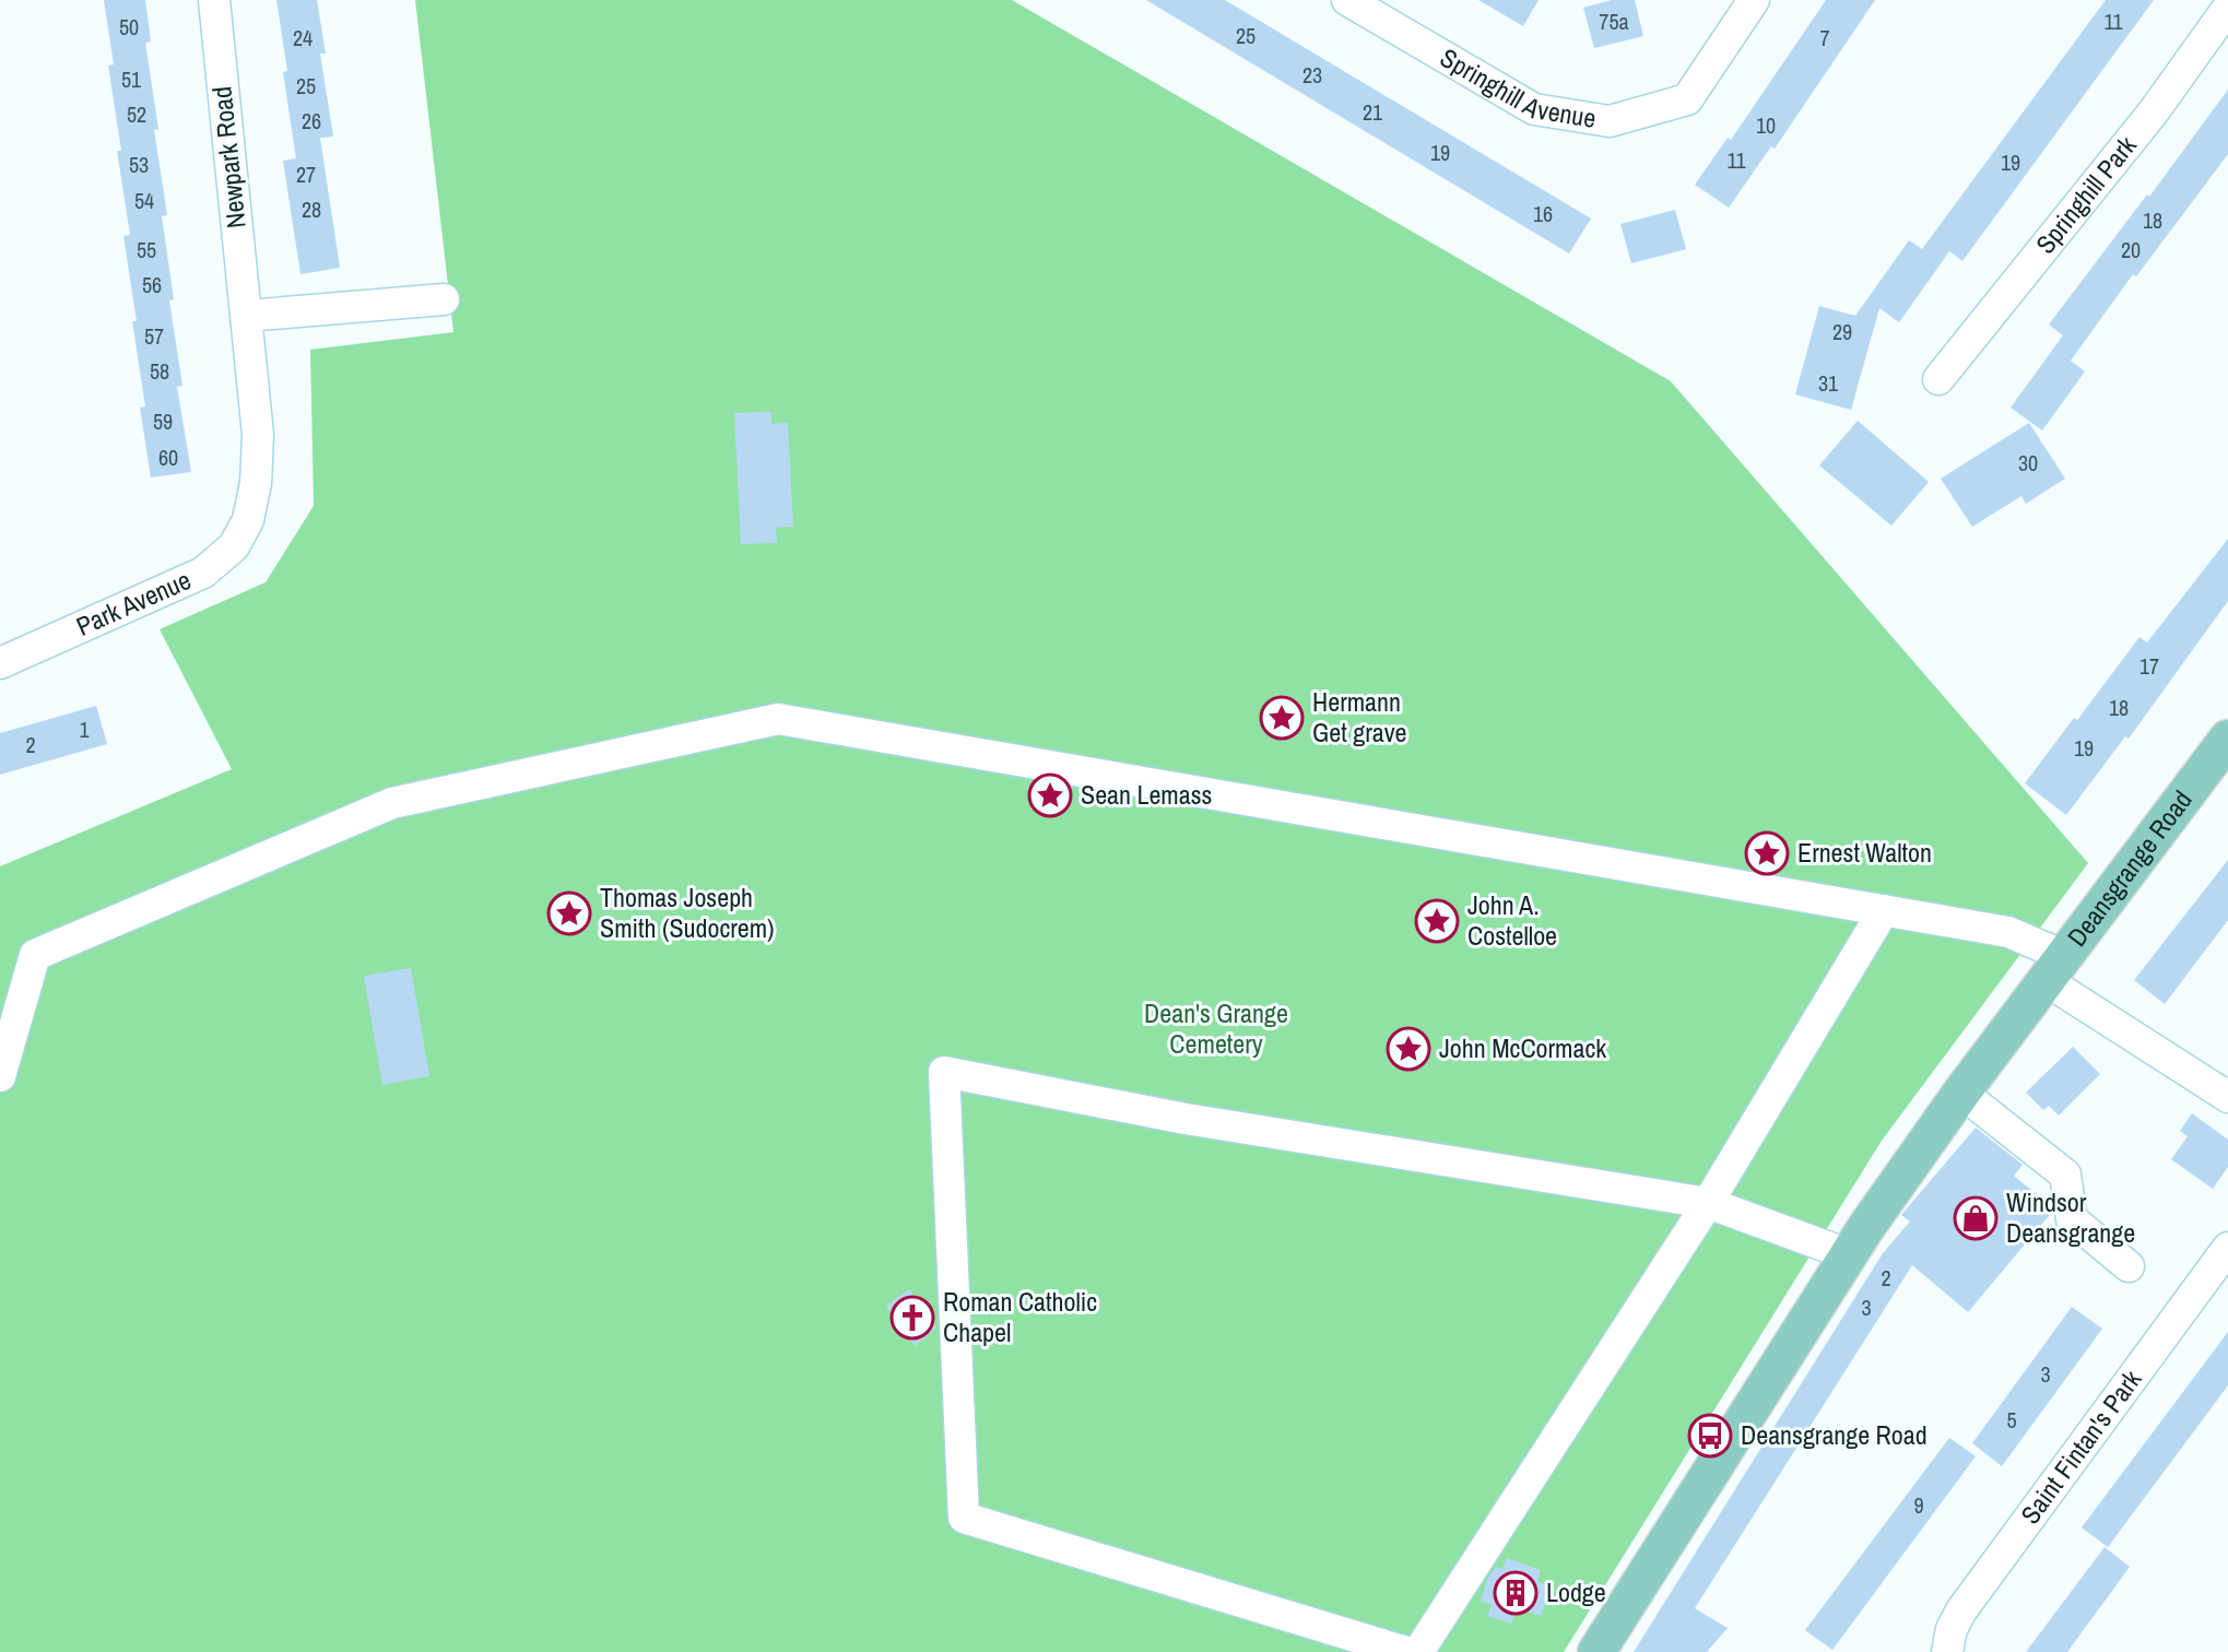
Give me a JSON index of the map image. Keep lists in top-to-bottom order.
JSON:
{
  "streets": {
    "main road": ["Deansgrange Road"],
    "street": [
      "Springhill Avenue",
      "Newpark Road",
      "Springhill Park",
      "Park Avenue",
      "Saint Fintan's Park"
    ]
  },
  "crossings": [
    ["Newpark Road", "Park Avenue"]
  ],
  "parks": ["Dean's Grange Cemetery"],
  "places": {
    "place": [
      "Hermann Get grave",
      "Sean Lemass",
      "Ernest Walton",
      "Thomas Joseph Smith (Sudocrem)",
      "John A. Costelloe",
      "John McCormack"
    ],
    "shop": ["Windsor Deansgrange"],
    "church": ["Roman Catholic Chapel"],
    "bus stop": ["Deansgrange Road"],
    "building": ["Lodge"]
  },
  "house_numbers": [
    "75a",
    "11",
    "50",
    "25",
    "24",
    "7",
    "23",
    "51",
    "25",
    "21",
    "52",
    "26",
    "10",
    "19",
    "11",
    "19",
    "53",
    "27",
    "54",
    "28",
    "16",
    "18",
    "55",
    "20",
    "56",
    "29",
    "57",
    "58",
    "31",
    "59",
    "60",
    "30",
    "17",
    "18",
    "1",
    "2",
    "19",
    "2",
    "3",
    "3",
    "5",
    "9"
  ]
}
